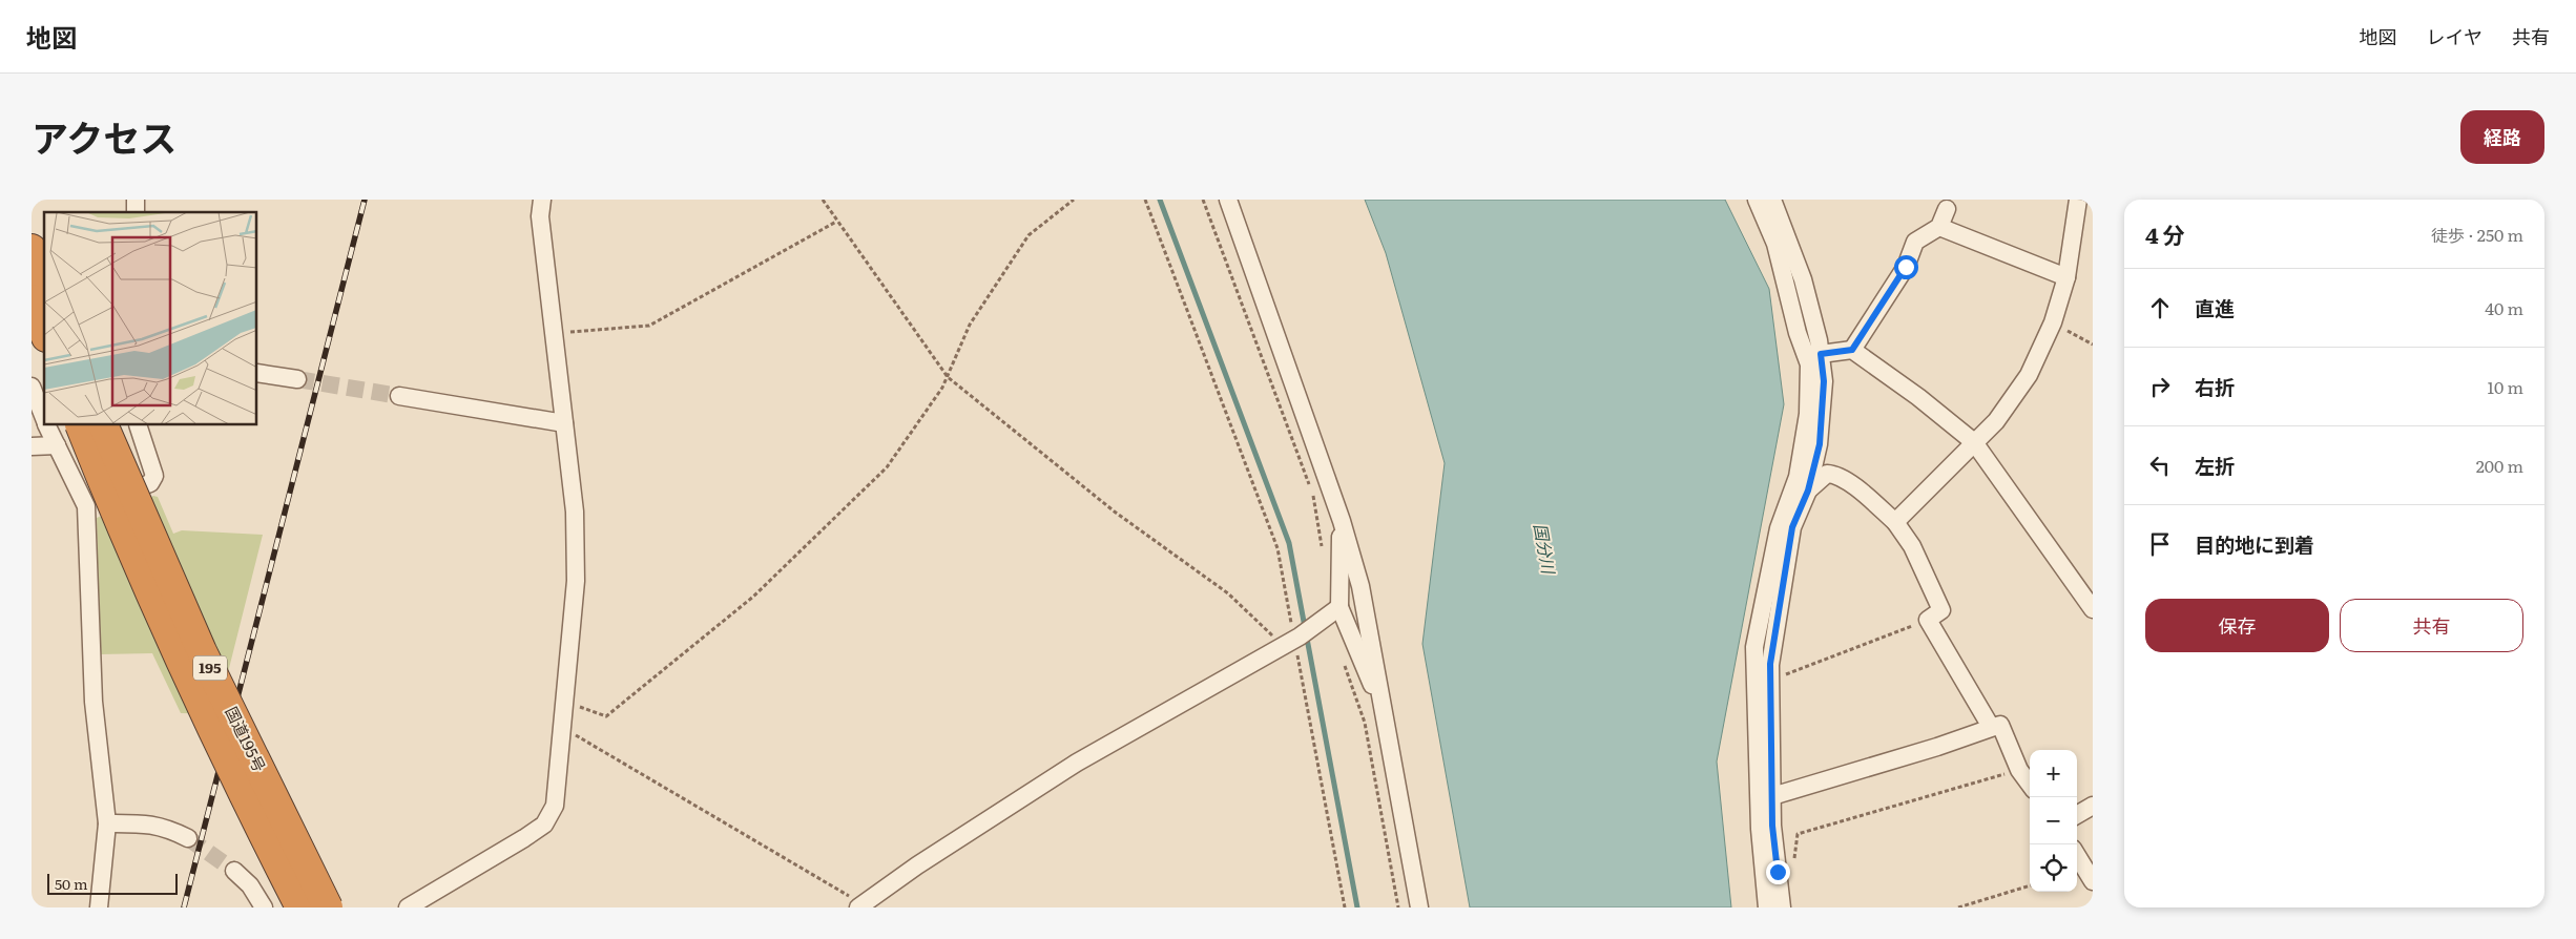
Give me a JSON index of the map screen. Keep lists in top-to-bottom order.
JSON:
{
  "streets": {
    "highway": ["195", "国道195号"]
  },
  "water": ["国分川"],
  "scale_bar": "50 m",
  "page": {
    "header": "地図",
    "nav": ["地図", "レイヤ", "共有"],
    "title": "アクセス",
    "buttons": [
      "経路",
      ["保存", "共有"]
    ],
    "heading": ["4 分", "徒歩 · 250 m"],
    "list": [
      ["直進", "40 m"],
      ["右折", "10 m"],
      ["左折", "200 m"],
      "目的地に到着"
    ],
    "map_buttons": ["+", "−"],
    "scale": "50 m"
  }
}
